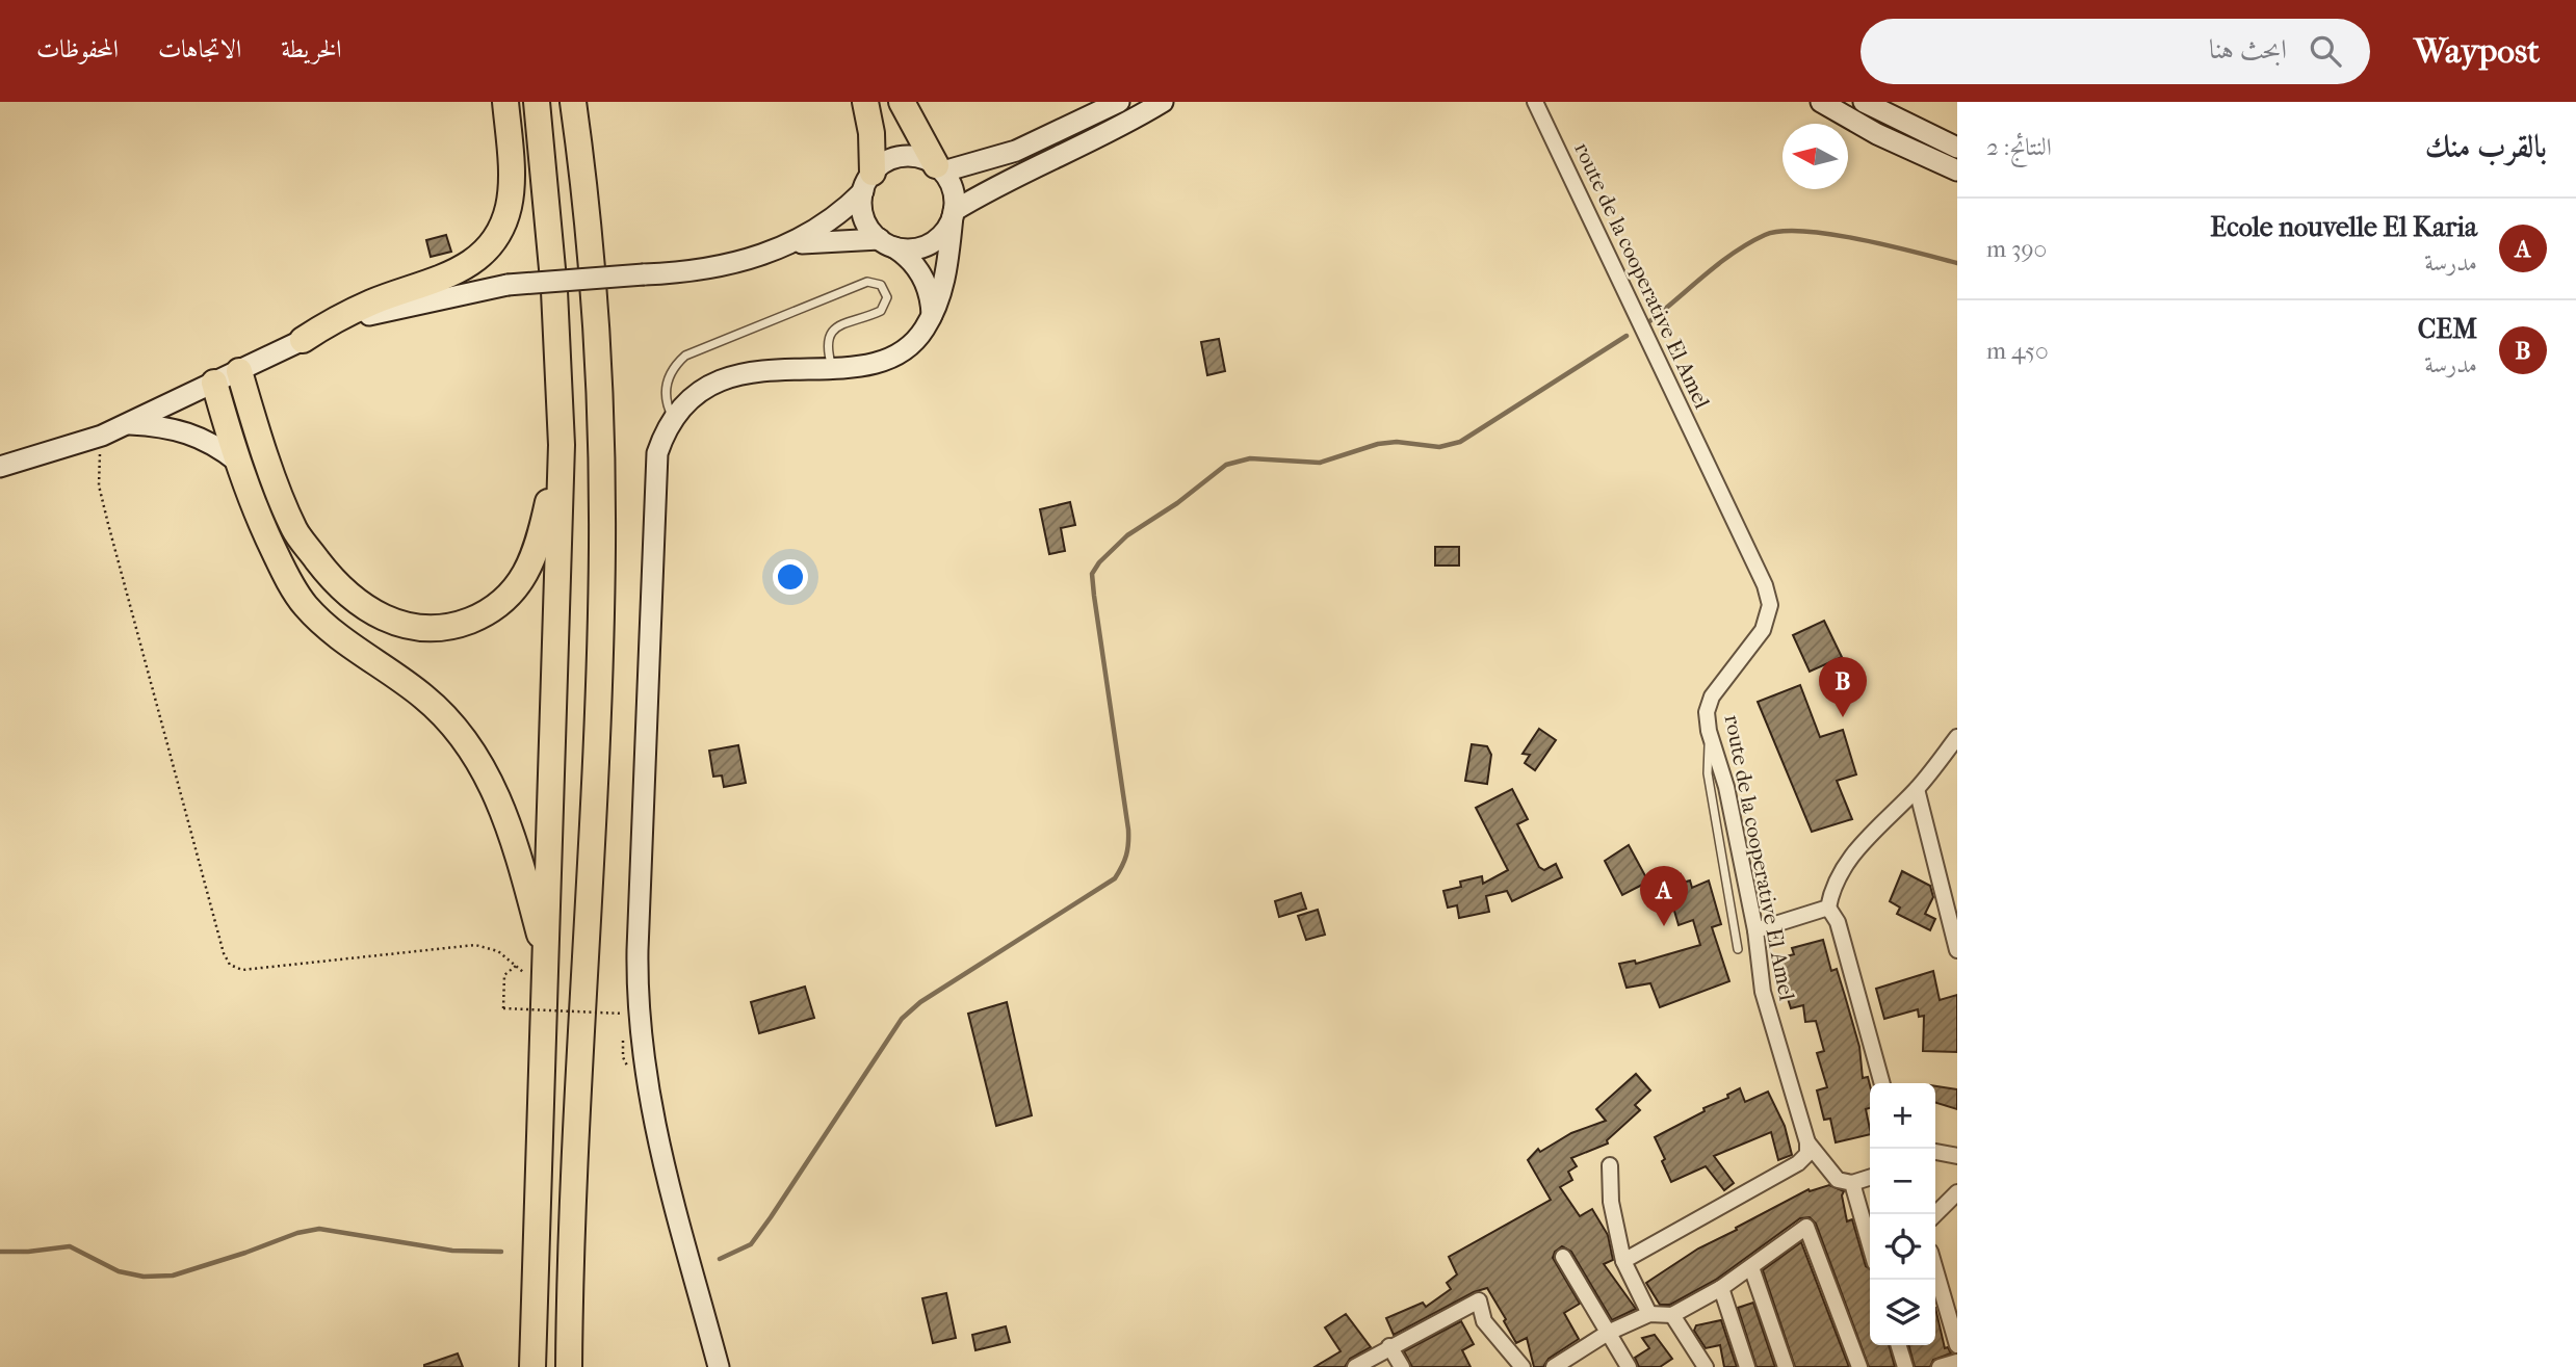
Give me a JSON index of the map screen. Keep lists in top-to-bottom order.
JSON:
{
  "streets": {
    "street": ["route de la cooperative El Amel"]
  },
  "north": "left",
  "page": {
    "header": "Waypost",
    "search": "ابحث هنا",
    "nav": ["الخريطة", "الاتجاهات", "المحفوظات"],
    "heading": ["بالقرب منك", "النتائج: 2"],
    "list": [
      {
        "mark": "A",
        "name": "Ecole nouvelle El Karia",
        "note": "مدرسة",
        "value": "390 m"
      },
      {
        "mark": "B",
        "name": "CEM",
        "note": "مدرسة",
        "value": "450 m"
      }
    ],
    "pins": ["B", "A"],
    "map_buttons": ["+", "−"]
  }
}
